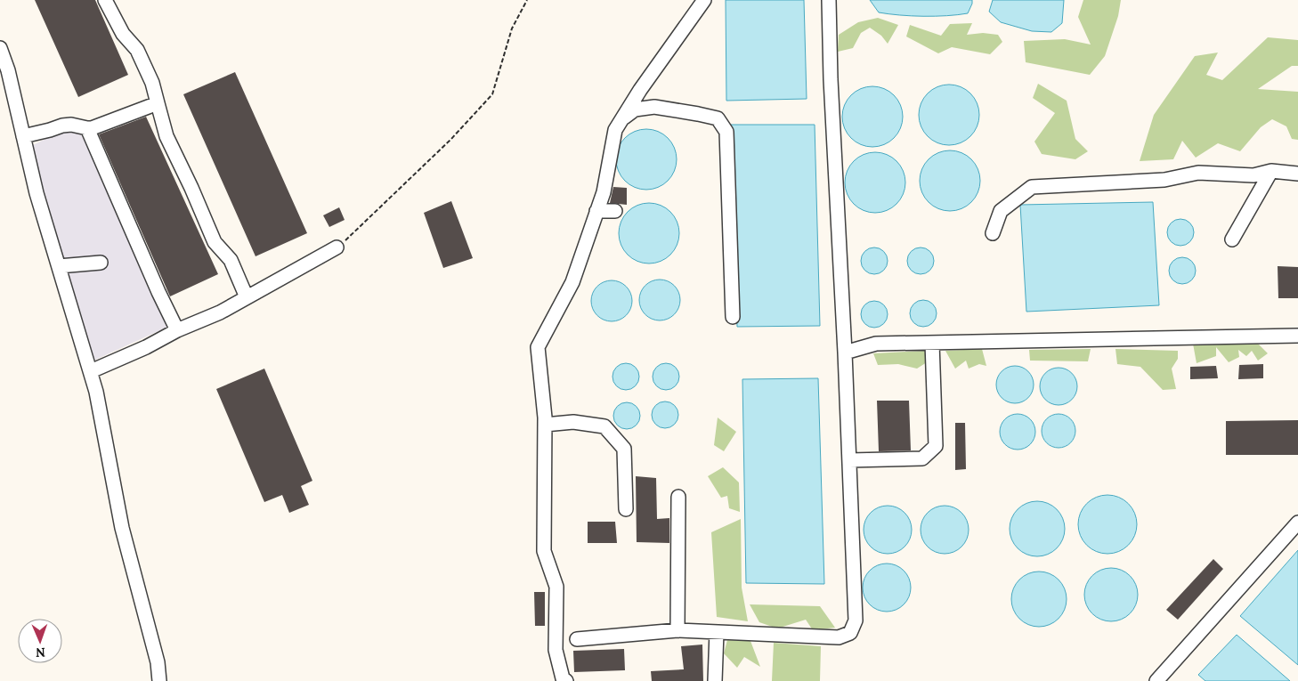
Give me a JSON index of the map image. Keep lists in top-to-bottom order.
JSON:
{
  "north": "bottom"
}
